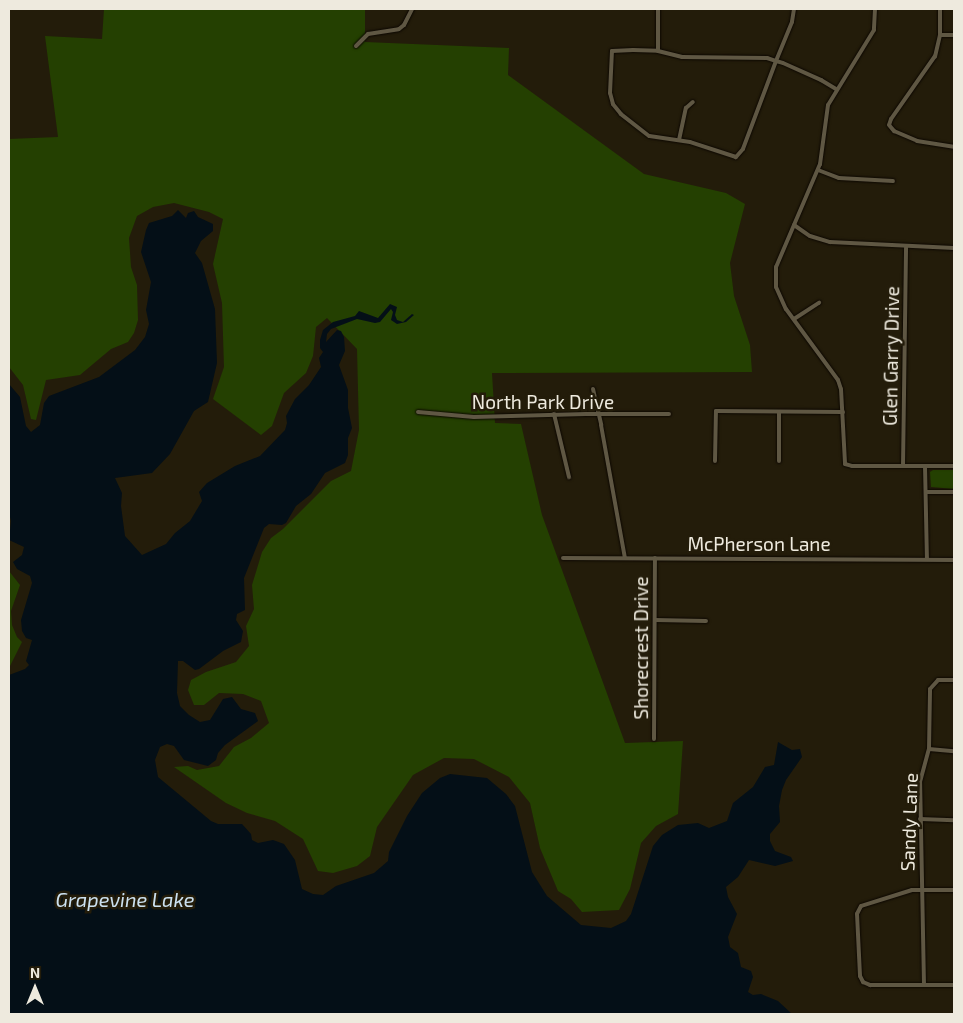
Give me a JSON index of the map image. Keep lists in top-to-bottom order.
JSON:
{
  "streets": {
    "street": [
      "Glen Garry Drive",
      "North Park Drive",
      "McPherson Lane",
      "Shorecrest Drive",
      "Sandy Lane"
    ]
  },
  "crossings": [
    ["McPherson Lane", "Shorecrest Drive"]
  ],
  "water": ["Grapevine Lake"],
  "north": "top"
}
